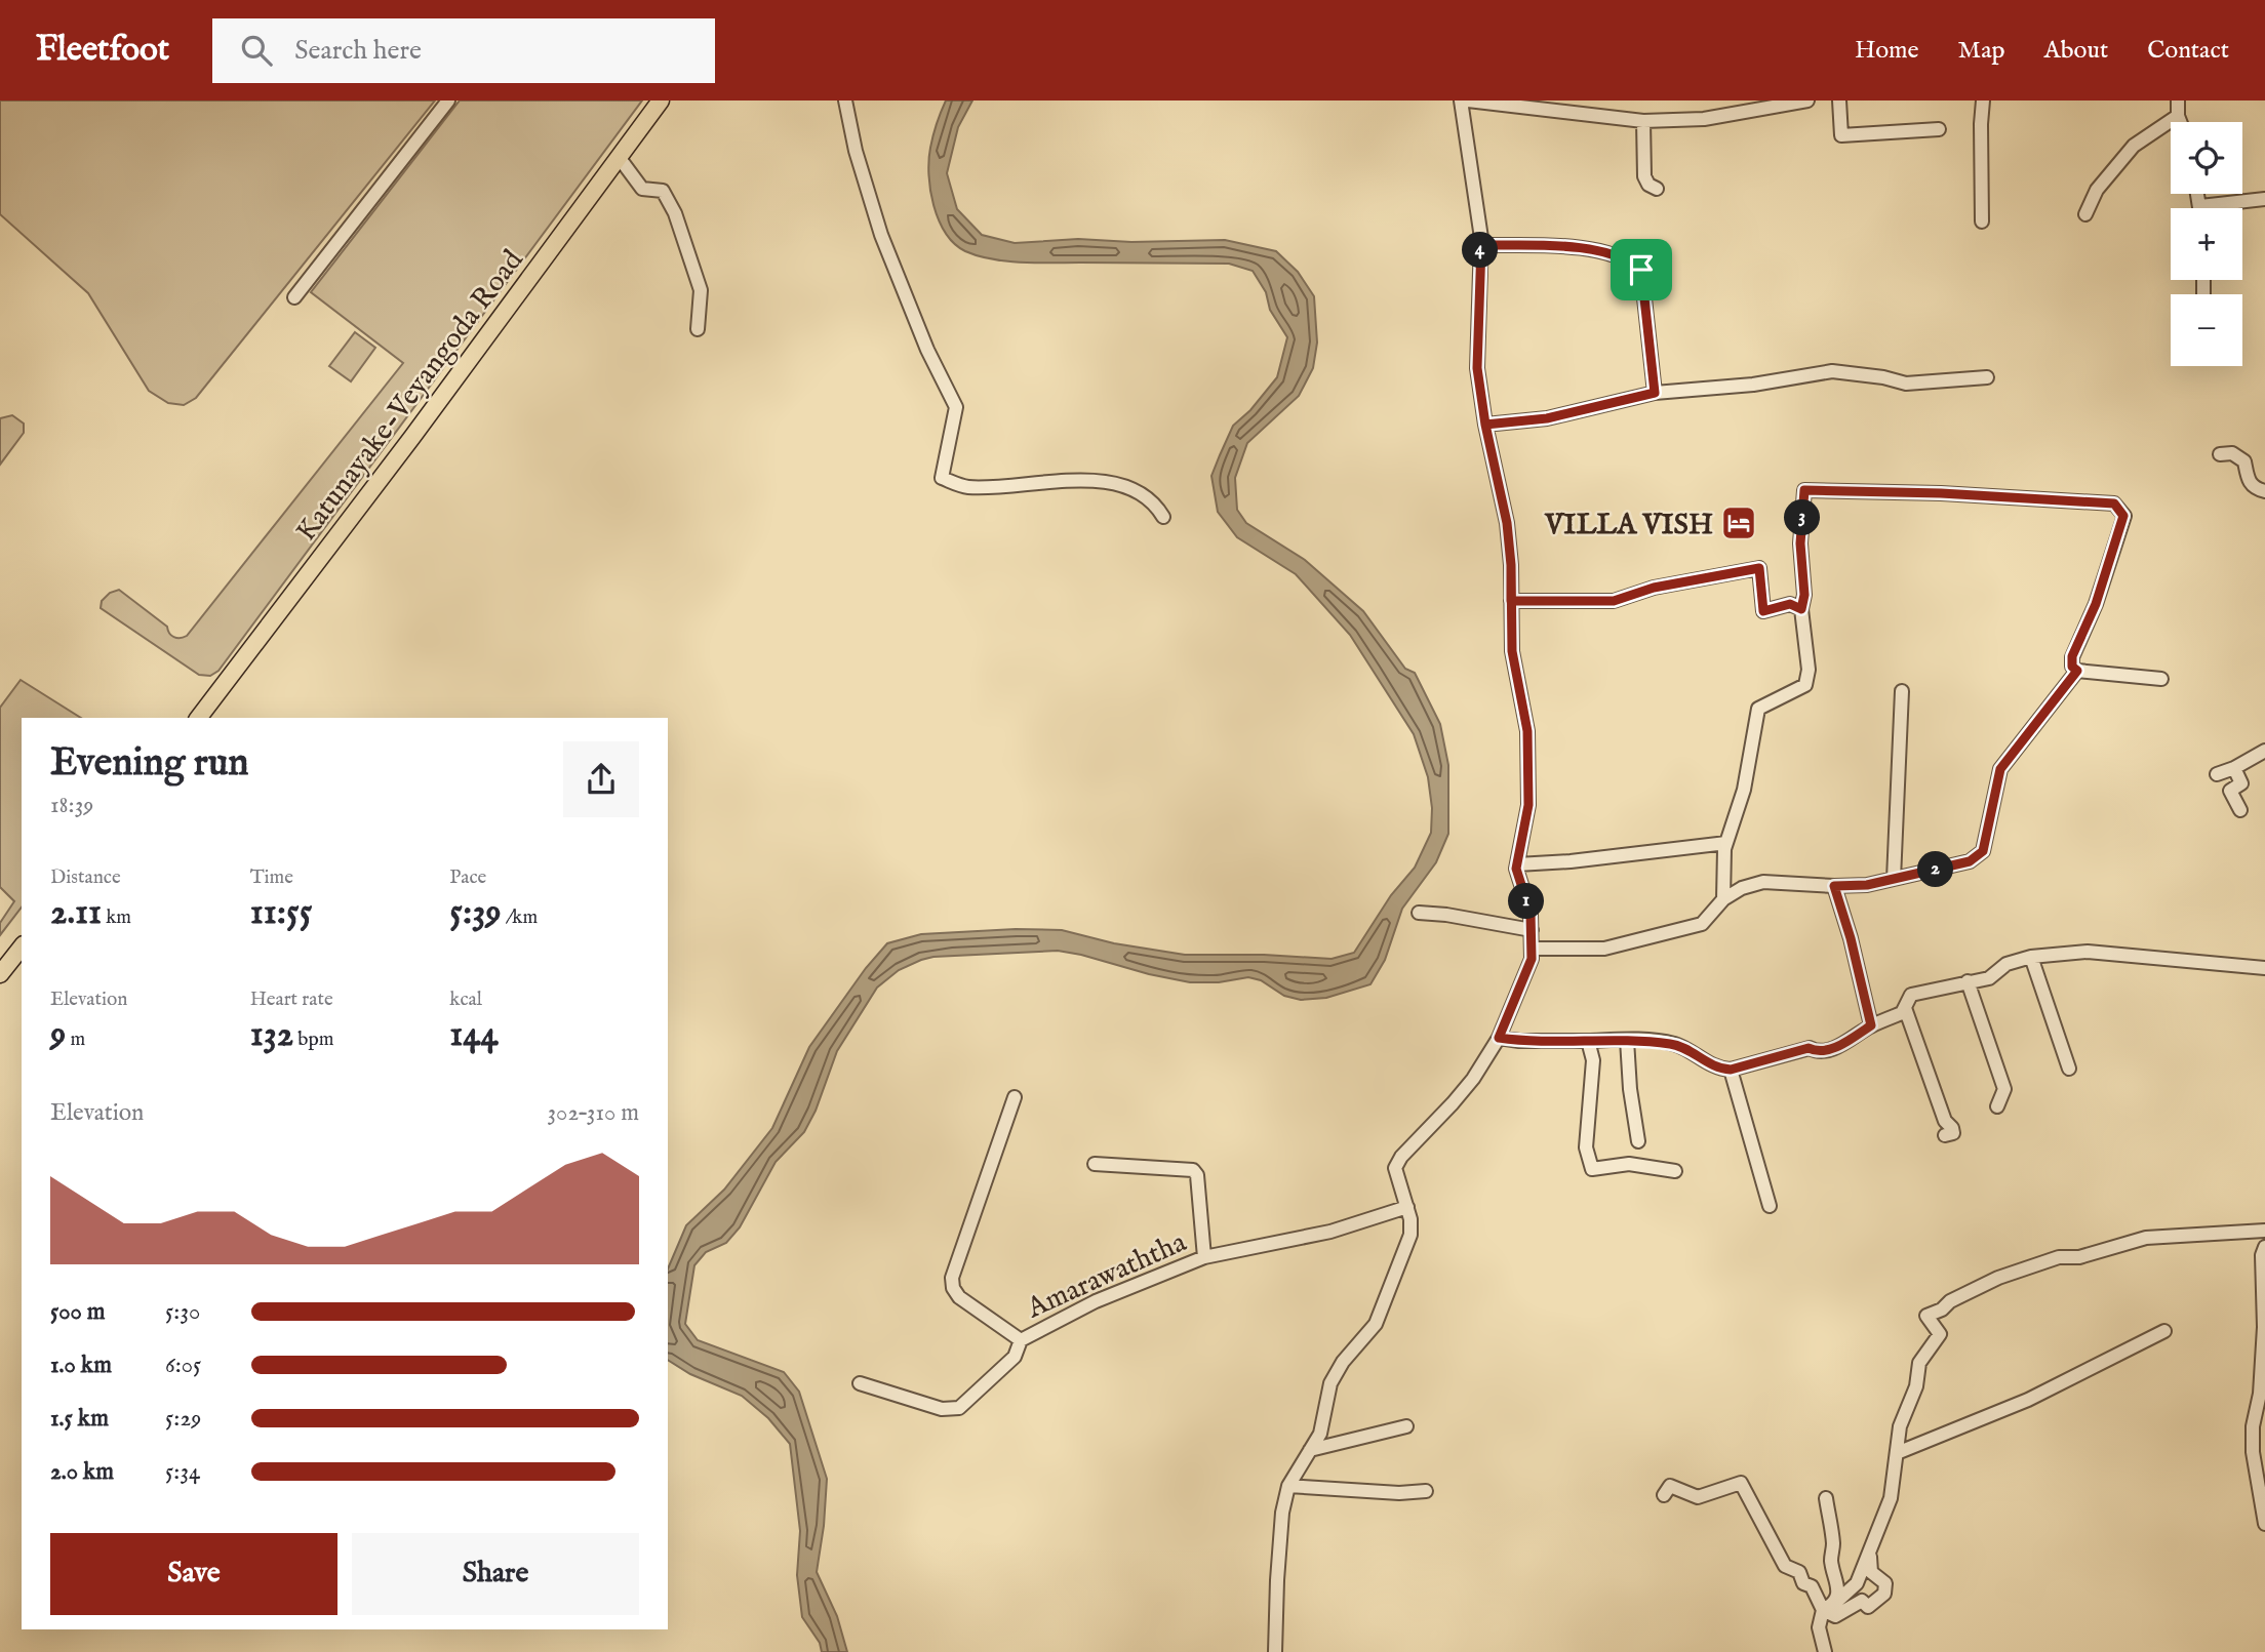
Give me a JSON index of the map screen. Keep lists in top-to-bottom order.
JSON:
{
  "streets": {
    "main road": ["Katunayake-Veyangoda Road"],
    "street": ["Amarawaththa"]
  },
  "places": {
    "hotel": ["VILLA VISH"]
  },
  "page": {
    "header": "Fleetfoot",
    "search": "Search here",
    "nav": [
      "Home",
      "Map",
      "About",
      "Contact"
    ],
    "map_buttons": ["+", "−"],
    "pins": [
      "4",
      "3",
      "2",
      "1"
    ],
    "heading": ["Evening run", "18:39"],
    "stats": [
      ["Distance", "2.11 km"],
      ["Time", "11:55"],
      ["Pace", "5:39 /km"],
      ["Elevation", "9 m"],
      ["Heart rate", "132 bpm"],
      ["kcal", "144"]
    ],
    "chart": ["Elevation", "302–310 m"],
    "list": [
      {
        "name": "500 m",
        "note": "5:30"
      },
      {
        "name": "1.0 km",
        "note": "6:05"
      },
      {
        "name": "1.5 km",
        "note": "5:29"
      },
      {
        "name": "2.0 km",
        "note": "5:34"
      }
    ],
    "buttons": ["Save", "Share"]
  }
}
